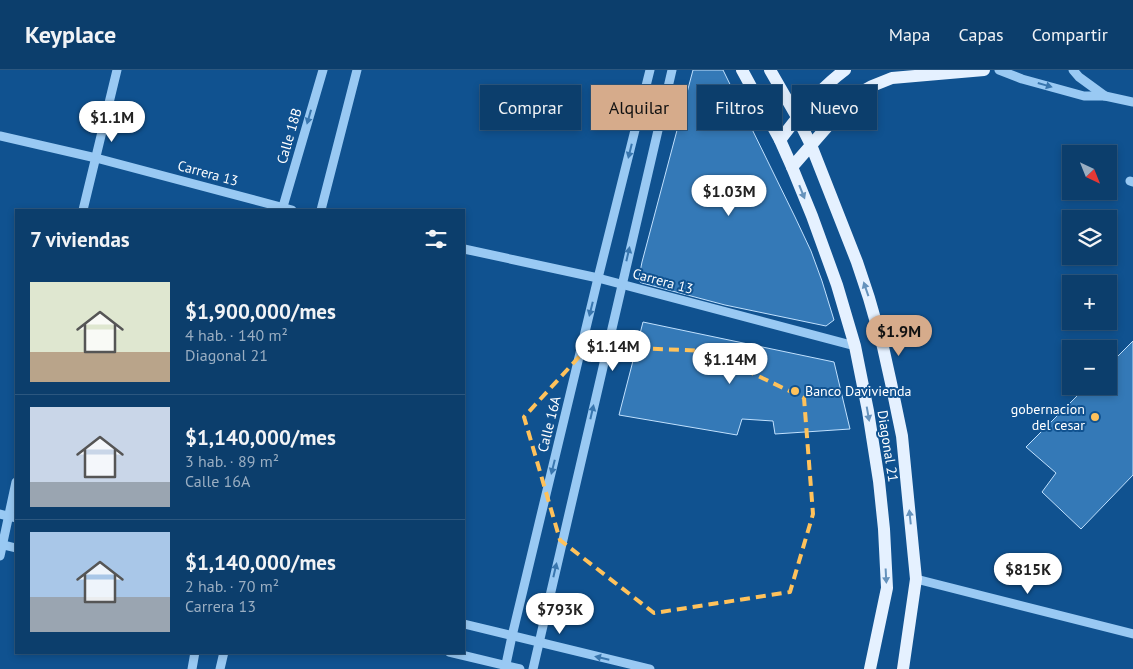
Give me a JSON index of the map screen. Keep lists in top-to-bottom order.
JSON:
{
  "streets": {
    "main road": ["Diagonal 21"],
    "street": ["Calle 18B", "Carrera 13", "Calle 16A"]
  },
  "crossings": [
    ["Calle 18B", "Carrera 13"],
    ["Carrera 13", "Calle 16A"],
    ["Carrera 13", "Diagonal 21"]
  ],
  "places": ["Banco Davivienda", "gobernacion del cesar"],
  "north": "bottom right",
  "page": {
    "header": "Keyplace",
    "nav": ["Mapa", "Capas", "Compartir"],
    "chip": [
      "Comprar",
      "Alquilar",
      "Filtros",
      "Nuevo"
    ],
    "price": [
      "$1.1M",
      "$1.03M",
      "$1.9M",
      "$1.14M",
      "$1.14M",
      "$815K",
      "$793K"
    ],
    "map_buttons": ["+", "−"],
    "heading": "7 viviendas",
    "list": [
      {
        "name": "$1,900,000/mes",
        "note": "4 hab. · 140 m² · Diagonal 21"
      },
      {
        "name": "$1,140,000/mes",
        "note": "3 hab. · 89 m² · Calle 16A"
      },
      {
        "name": "$1,140,000/mes",
        "note": "2 hab. · 70 m² · Carrera 13"
      }
    ]
  }
}
